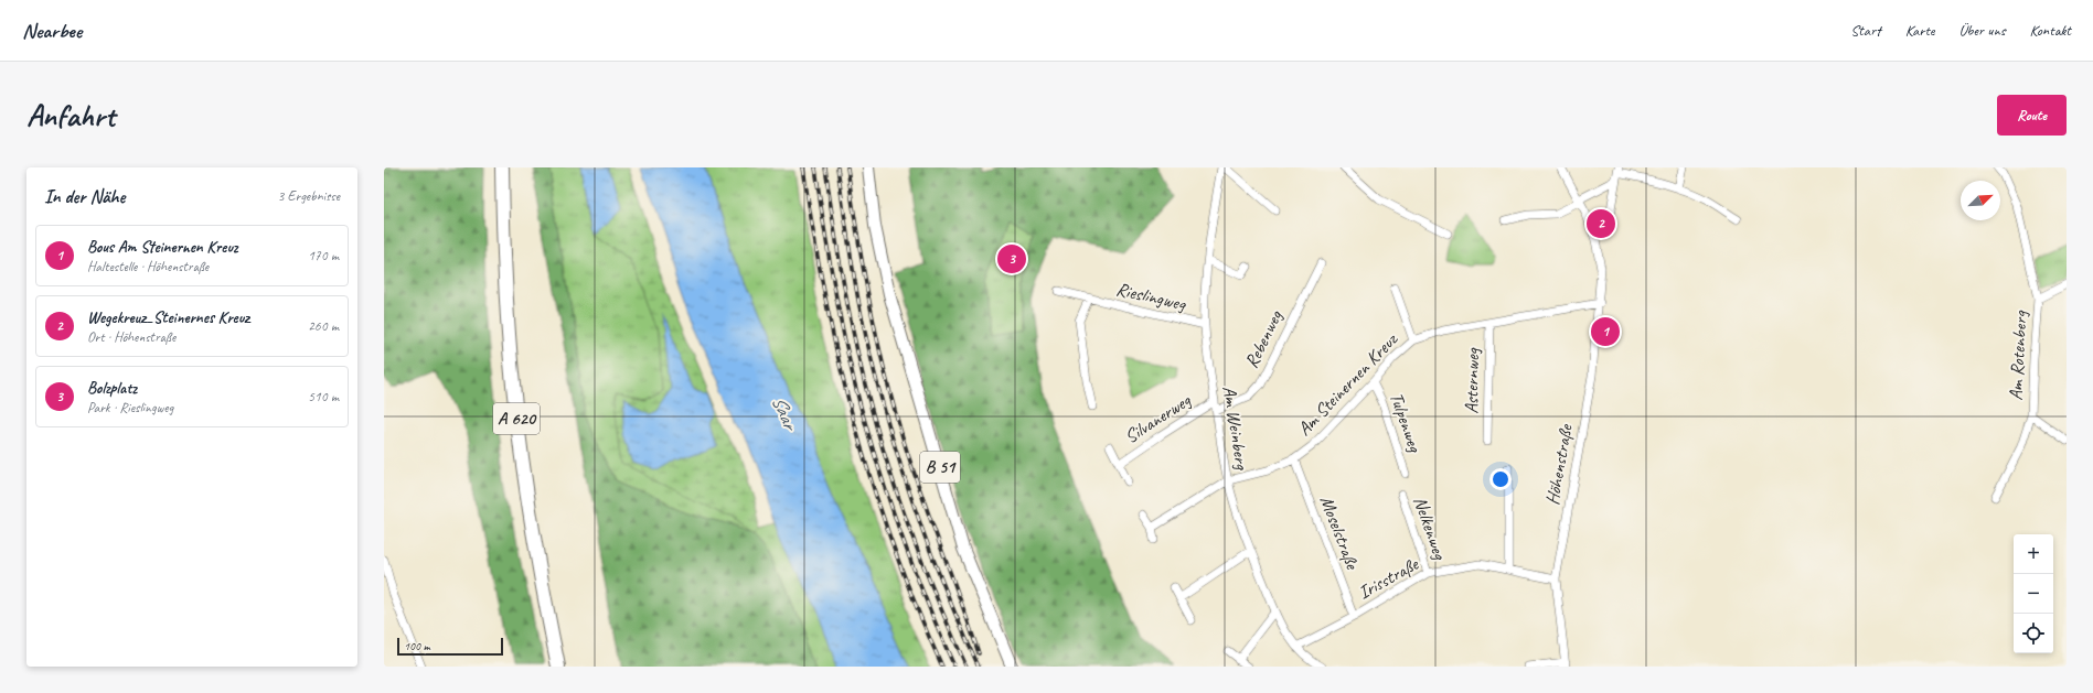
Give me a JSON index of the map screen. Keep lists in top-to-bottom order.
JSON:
{
  "streets": {
    "highway": ["A 620"],
    "main road": ["B 51"],
    "street": [
      "Rieslingweg",
      "Rebenweg",
      "Am Rotenberg",
      "Asternweg",
      "Am Steinernen Kreuz",
      "Silvanerweg",
      "Tulpenweg",
      "Am Weinberg",
      "Höhenstraße",
      "Nelkenweg",
      "Moselstraße",
      "Irisstraße"
    ]
  },
  "crossings": [
    ["Rieslingweg", "Am Weinberg"],
    ["Rebenweg", "Am Weinberg"],
    ["Asternweg", "Am Steinernen Kreuz"],
    ["Am Steinernen Kreuz", "Tulpenweg"],
    ["Am Steinernen Kreuz", "Am Weinberg"],
    ["Am Steinernen Kreuz", "Höhenstraße"],
    ["Am Steinernen Kreuz", "Moselstraße"],
    ["Silvanerweg", "Am Weinberg"],
    ["Am Weinberg", "Irisstraße"],
    ["Höhenstraße", "Irisstraße"],
    ["Nelkenweg", "Irisstraße"],
    ["Moselstraße", "Irisstraße"]
  ],
  "water": ["Saar"],
  "scale_bar": "100 m",
  "north": "top right",
  "page": {
    "header": "Nearbee",
    "nav": [
      "Start",
      "Karte",
      "Über uns",
      "Kontakt"
    ],
    "buttons": "Route",
    "title": "Anfahrt",
    "heading": ["In der Nähe", "3 Ergebnisse"],
    "pins": ["2", "3", "1"],
    "list": [
      {
        "mark": "1",
        "name": "Bous Am Steinernen Kreuz",
        "note": "Haltestelle · Höhenstraße",
        "value": "170 m"
      },
      {
        "mark": "2",
        "name": "Wegekreuz_Steinernes Kreuz",
        "note": "Ort · Höhenstraße",
        "value": "260 m"
      },
      {
        "mark": "3",
        "name": "Bolzplatz",
        "note": "Park · Rieslingweg",
        "value": "510 m"
      }
    ],
    "map_buttons": ["+", "−"],
    "scale": "100 m"
  }
}
